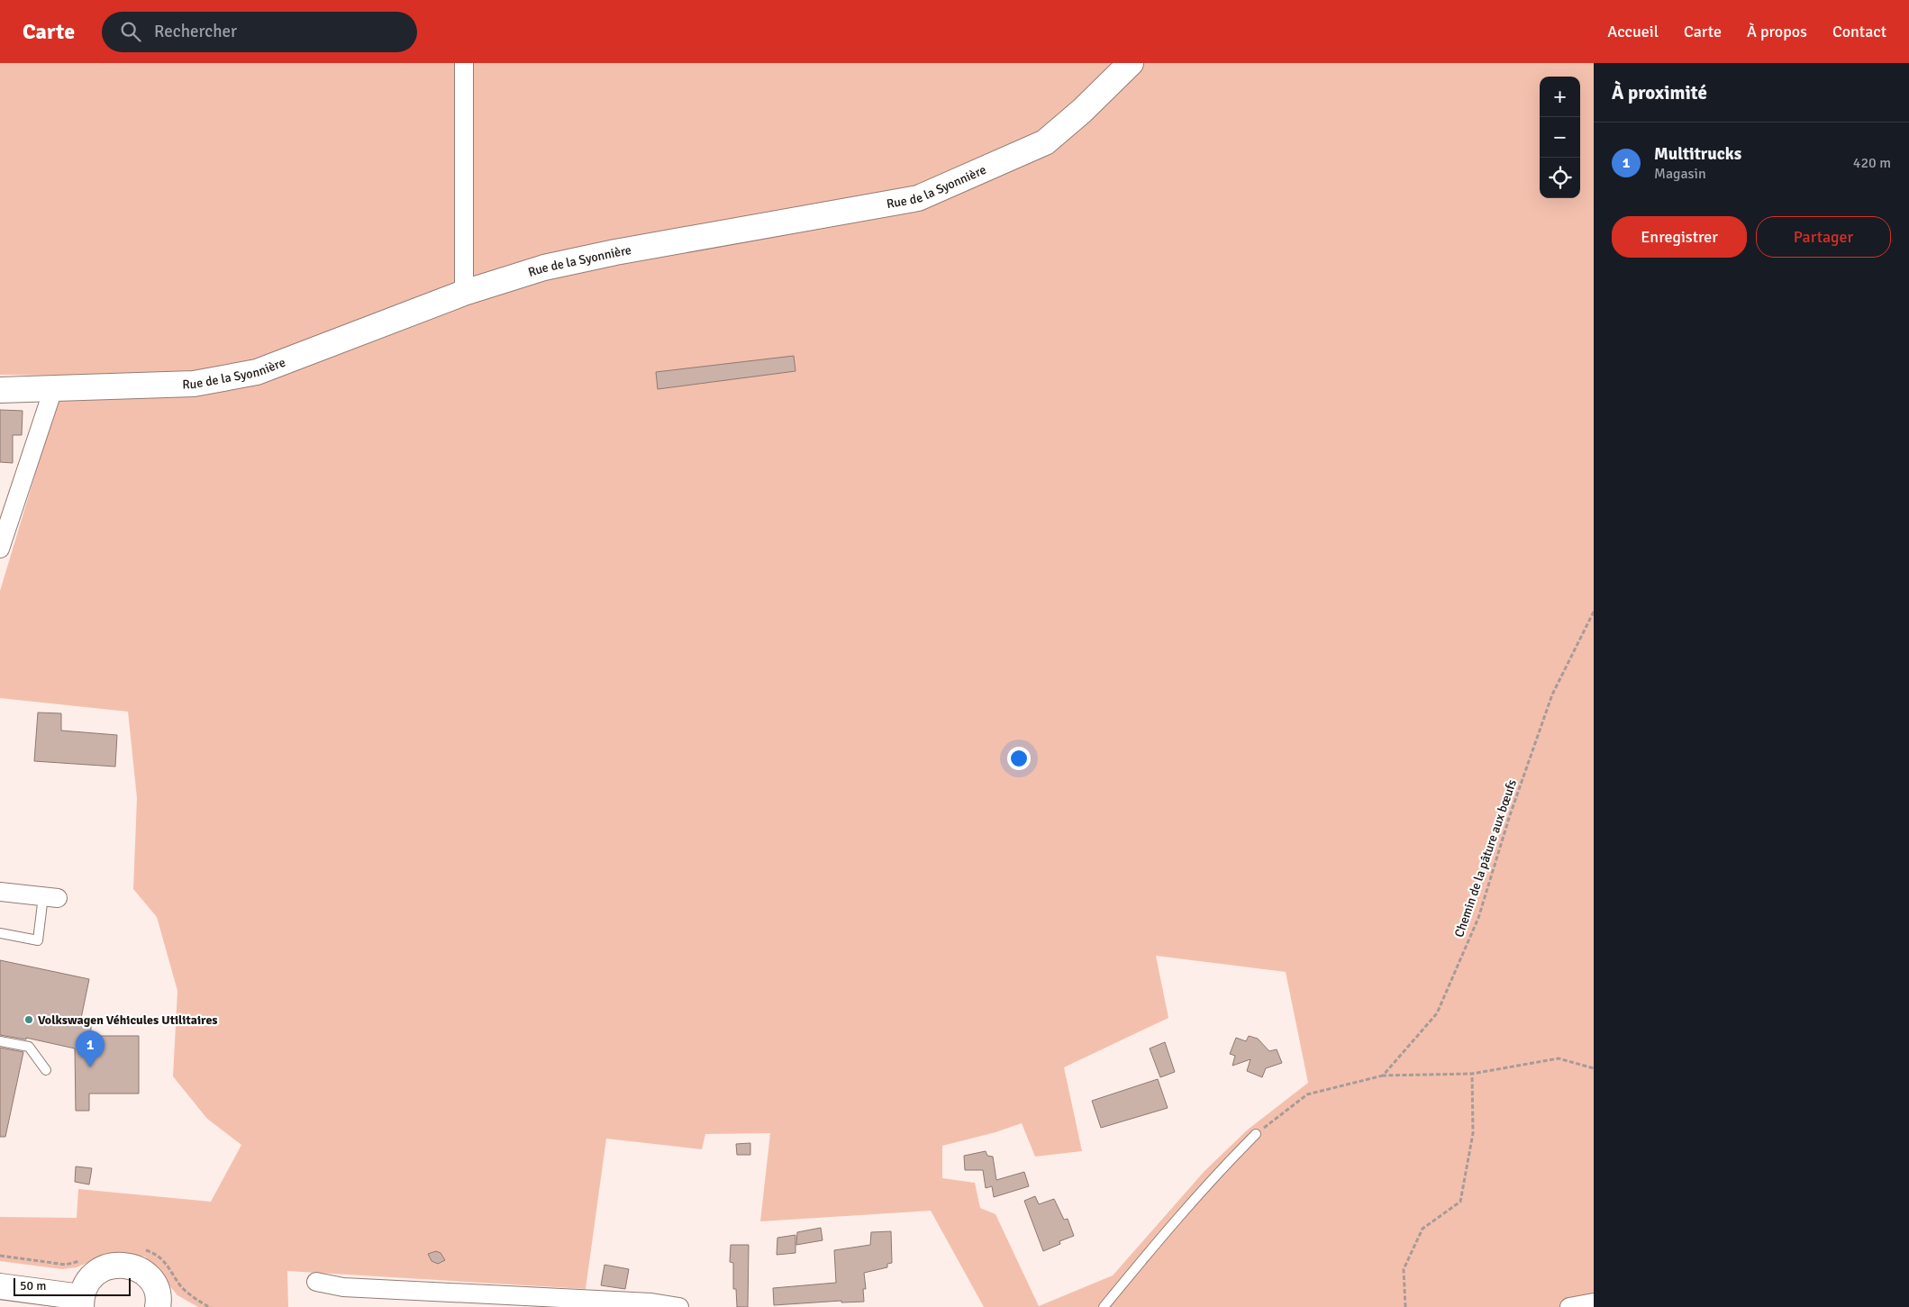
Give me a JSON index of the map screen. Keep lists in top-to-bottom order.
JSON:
{
  "streets": {
    "street": ["Rue de la Syonnière"],
    "path": ["Chemin de la pâture aux bœufs"]
  },
  "places": ["Volkswagen Véhicules Utilitaires"],
  "scale_bar": "50 m",
  "page": {
    "header": "Carte",
    "search": "Rechercher",
    "nav": [
      "Accueil",
      "Carte",
      "À propos",
      "Contact"
    ],
    "heading": "À proximité",
    "map_buttons": ["+", "−"],
    "list": [
      {
        "mark": "1",
        "name": "Multitrucks",
        "note": "Magasin",
        "value": "420 m"
      }
    ],
    "buttons": ["Enregistrer", "Partager"],
    "pins": "1",
    "scale": "50 m"
  }
}
